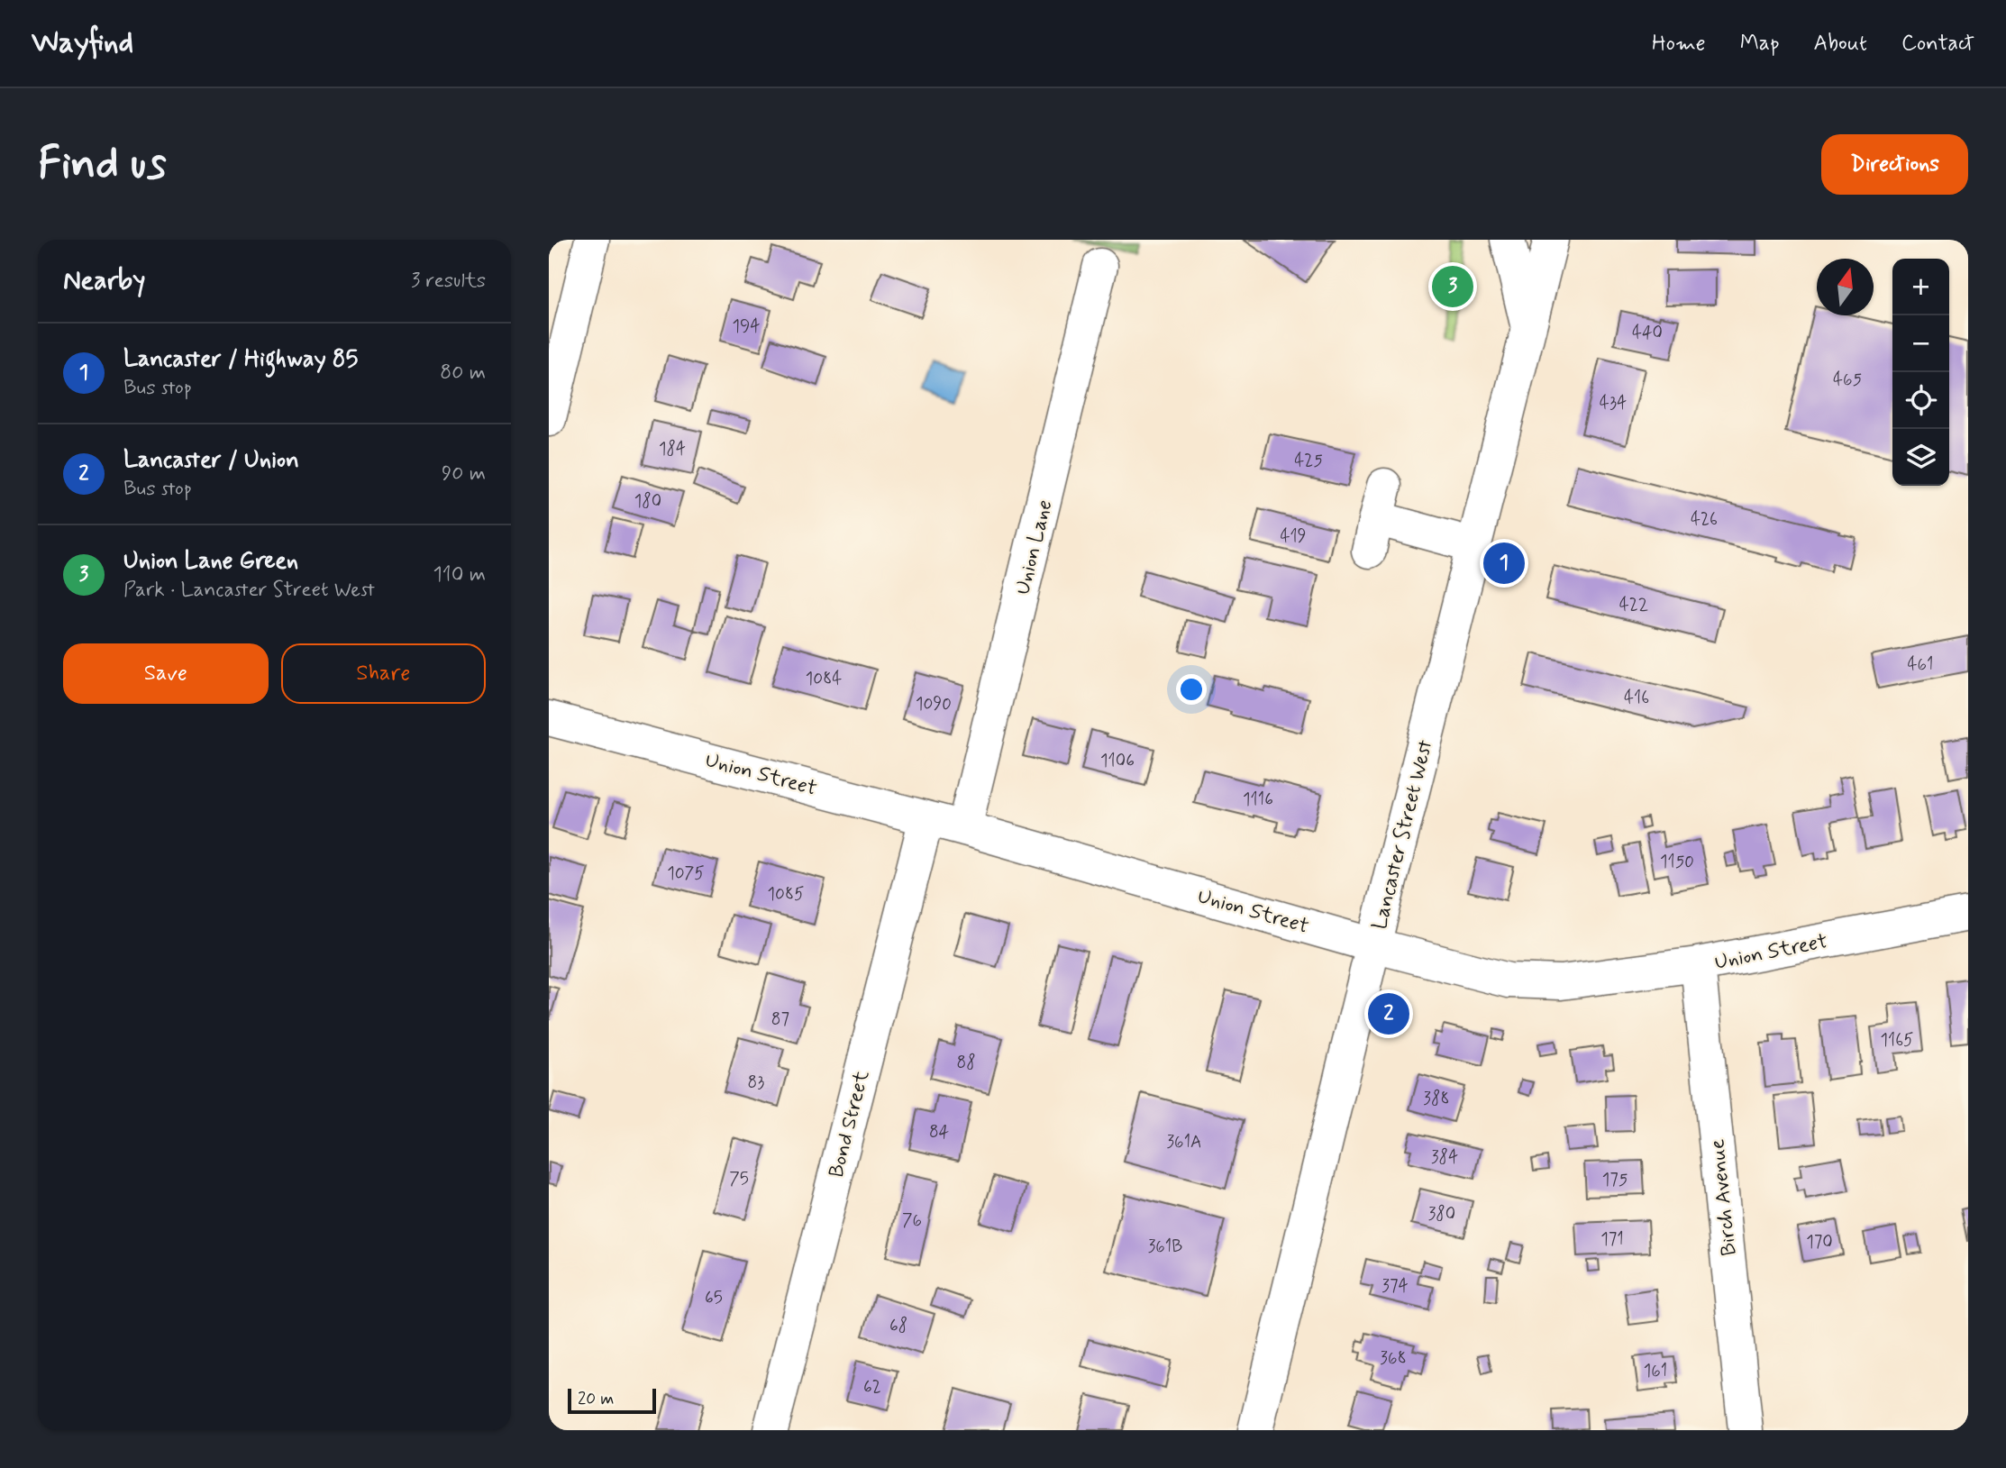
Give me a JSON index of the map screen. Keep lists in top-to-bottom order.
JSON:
{
  "streets": {
    "main road": [
      "Union Lane",
      "Union Street",
      "Lancaster Street West",
      "Bond Street",
      "Birch Avenue"
    ]
  },
  "crossings": [
    ["Union Lane", "Union Street"],
    ["Union Street", "Lancaster Street West"],
    ["Union Street", "Bond Street"],
    ["Union Street", "Birch Avenue"]
  ],
  "house_numbers": [
    "194",
    "440",
    "465",
    "434",
    "184",
    "425",
    "180",
    "426",
    "419",
    "422",
    "461",
    "1084",
    "416",
    "1090",
    "1106",
    "1116",
    "1150",
    "1075",
    "1085",
    "87",
    "1165",
    "88",
    "83",
    "388",
    "84",
    "361A",
    "384",
    "75",
    "175",
    "380",
    "76",
    "171",
    "170",
    "361B",
    "374",
    "65",
    "68",
    "368",
    "161",
    "62"
  ],
  "scale_bar": "20 m",
  "north": "top",
  "page": {
    "header": "Wayfind",
    "nav": [
      "Home",
      "Map",
      "About",
      "Contact"
    ],
    "buttons": [
      "Directions",
      ["Save", "Share"]
    ],
    "title": "Find us",
    "heading": ["Nearby", "3 results"],
    "map_buttons": ["+", "−"],
    "pins": ["3", "1", "2"],
    "list": [
      {
        "mark": "1",
        "name": "Lancaster / Highway 85",
        "note": "Bus stop",
        "value": "80 m"
      },
      {
        "mark": "2",
        "name": "Lancaster / Union",
        "note": "Bus stop",
        "value": "90 m"
      },
      {
        "mark": "3",
        "name": "Union Lane Green",
        "note": "Park · Lancaster Street West",
        "value": "110 m"
      }
    ],
    "scale": "20 m"
  }
}
